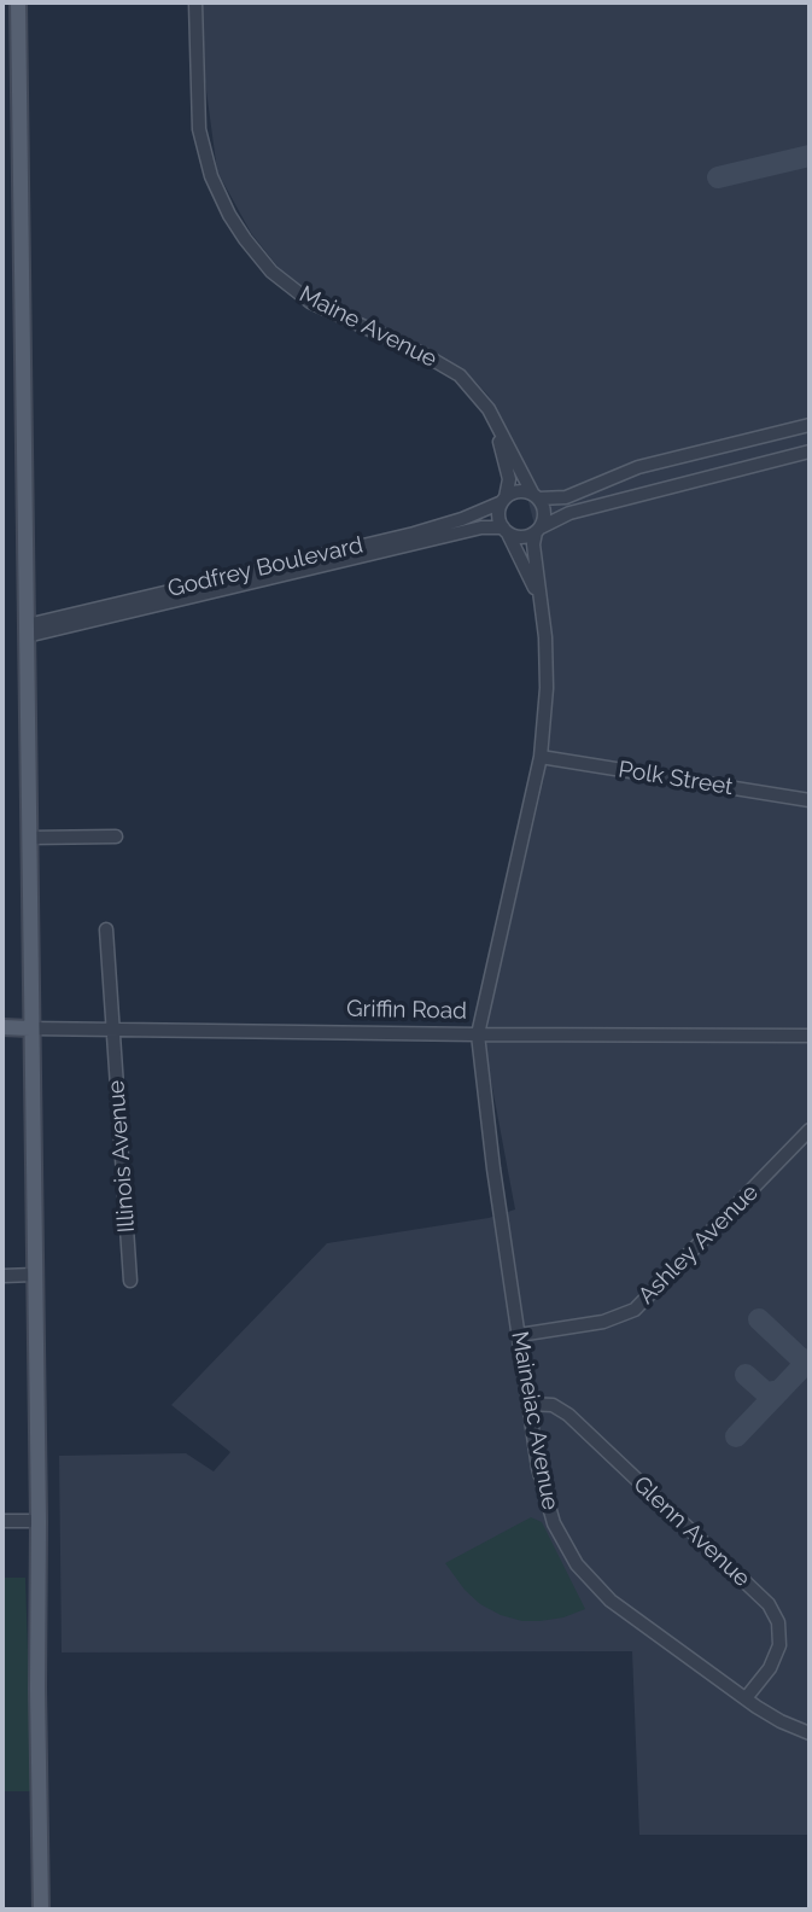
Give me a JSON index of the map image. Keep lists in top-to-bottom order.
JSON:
{
  "streets": {
    "main road": ["Griffin Road"],
    "street": [
      "Maine Avenue",
      "Godfrey Boulevard",
      "Polk Street",
      "Illinois Avenue",
      "Ashley Avenue",
      "Maineiac Avenue",
      "Glenn Avenue"
    ]
  },
  "crossings": [
    ["Maine Avenue", "Godfrey Boulevard"],
    ["Griffin Road", "Illinois Avenue"],
    ["Griffin Road", "Maineiac Avenue"],
    ["Ashley Avenue", "Maineiac Avenue"],
    ["Maineiac Avenue", "Glenn Avenue"]
  ]
}
